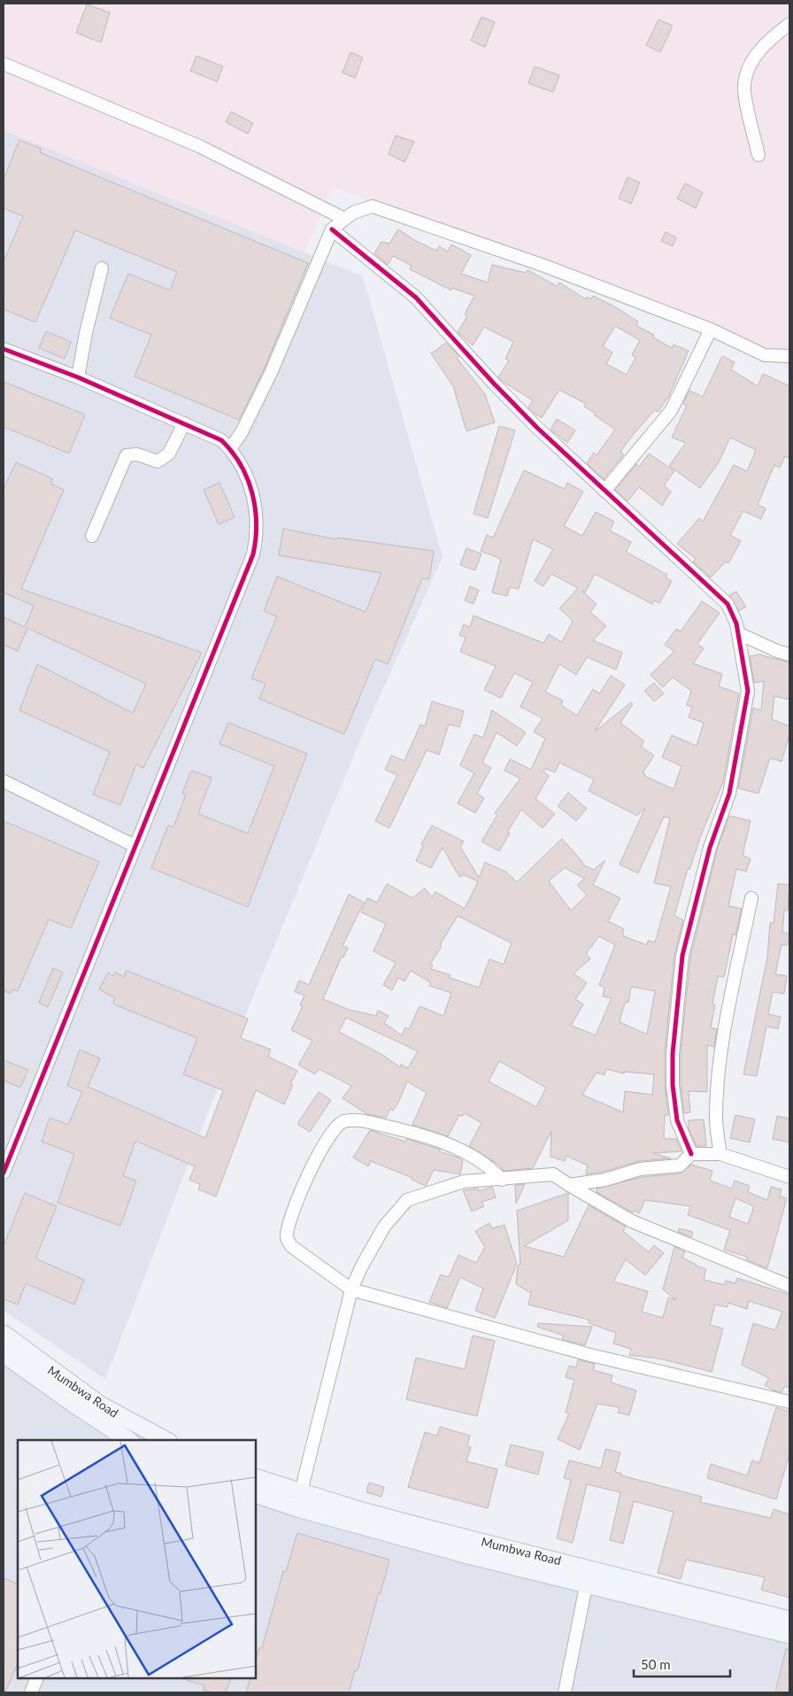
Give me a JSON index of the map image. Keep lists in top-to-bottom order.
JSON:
{
  "streets": {
    "main road": ["Mumbwa Road"]
  },
  "scale_bar": "50 m"
}
